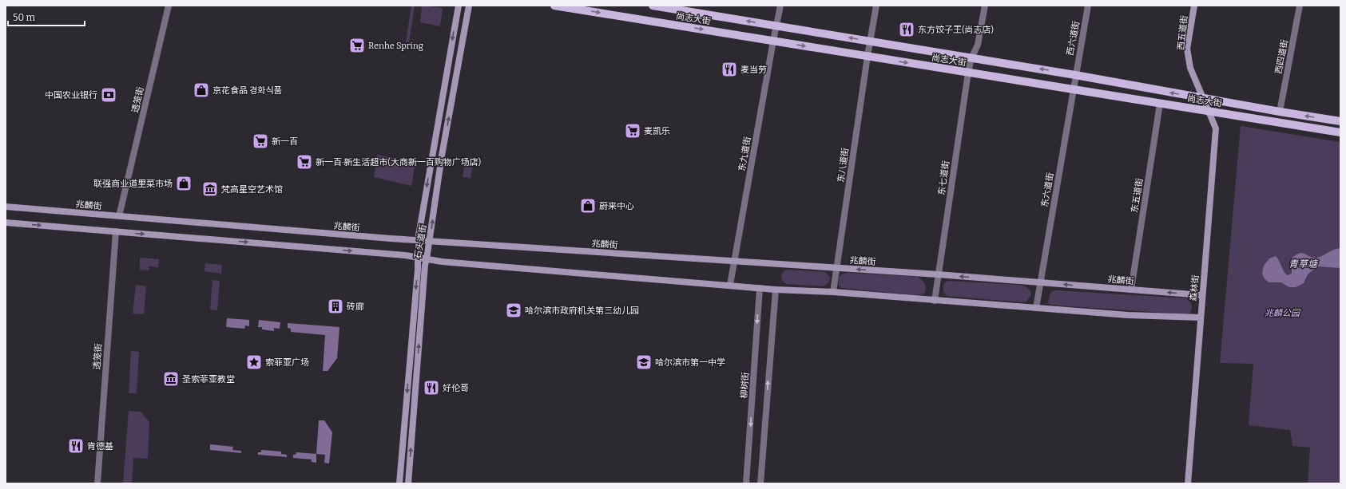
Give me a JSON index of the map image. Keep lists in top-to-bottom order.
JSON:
{
  "streets": {
    "main road": [
      "尚志大街",
      "西五道街",
      "兆麟街",
      "石头道街",
      "森林街"
    ],
    "street": [
      "西六道街",
      "西四道街",
      "透笼街",
      "东九道街",
      "东八道街",
      "东七道街",
      "东六道街",
      "东五道街",
      "柳树街"
    ]
  },
  "crossings": [
    ["尚志大街", "西五道街"],
    ["尚志大街", "西六道街"],
    ["尚志大街", "西四道街"],
    ["尚志大街", "东九道街"],
    ["尚志大街", "东八道街"],
    ["尚志大街", "东七道街"],
    ["尚志大街", "东六道街"],
    ["尚志大街", "东五道街"],
    ["尚志大街", "森林街"],
    ["西五道街", "森林街"],
    ["西六道街", "东六道街"],
    ["透笼街", "兆麟街"],
    ["东九道街", "兆麟街"],
    ["东八道街", "兆麟街"],
    ["东七道街", "兆麟街"],
    ["东六道街", "兆麟街"],
    ["东五道街", "兆麟街"],
    ["兆麟街", "石头道街"],
    ["兆麟街", "森林街"]
  ],
  "water": ["青草塘"],
  "parks": ["兆麟公园"],
  "places": {
    "restaurant": [
      "东方饺子王(尚志店)",
      "麦当劳",
      "好伦哥",
      "肯德基"
    ],
    "supermarket": [
      "Renhe Spring",
      "麦凯乐",
      "新一百",
      "新一百·新生活超市(大商新一百购物广场店)"
    ],
    "shop": ["京花食品 경화식품", "联强商业道里菜市场", "蔚来中心"],
    "bank": ["中国农业银行"],
    "museum": ["梵高星空艺术馆", "圣索菲亚教堂"],
    "building": ["砖廊"],
    "school or university": ["哈尔滨市政府机关第三幼儿园", "哈尔滨市第一中学"],
    "place": ["索菲亚广场"]
  },
  "scale_bar": "50 m"
}
